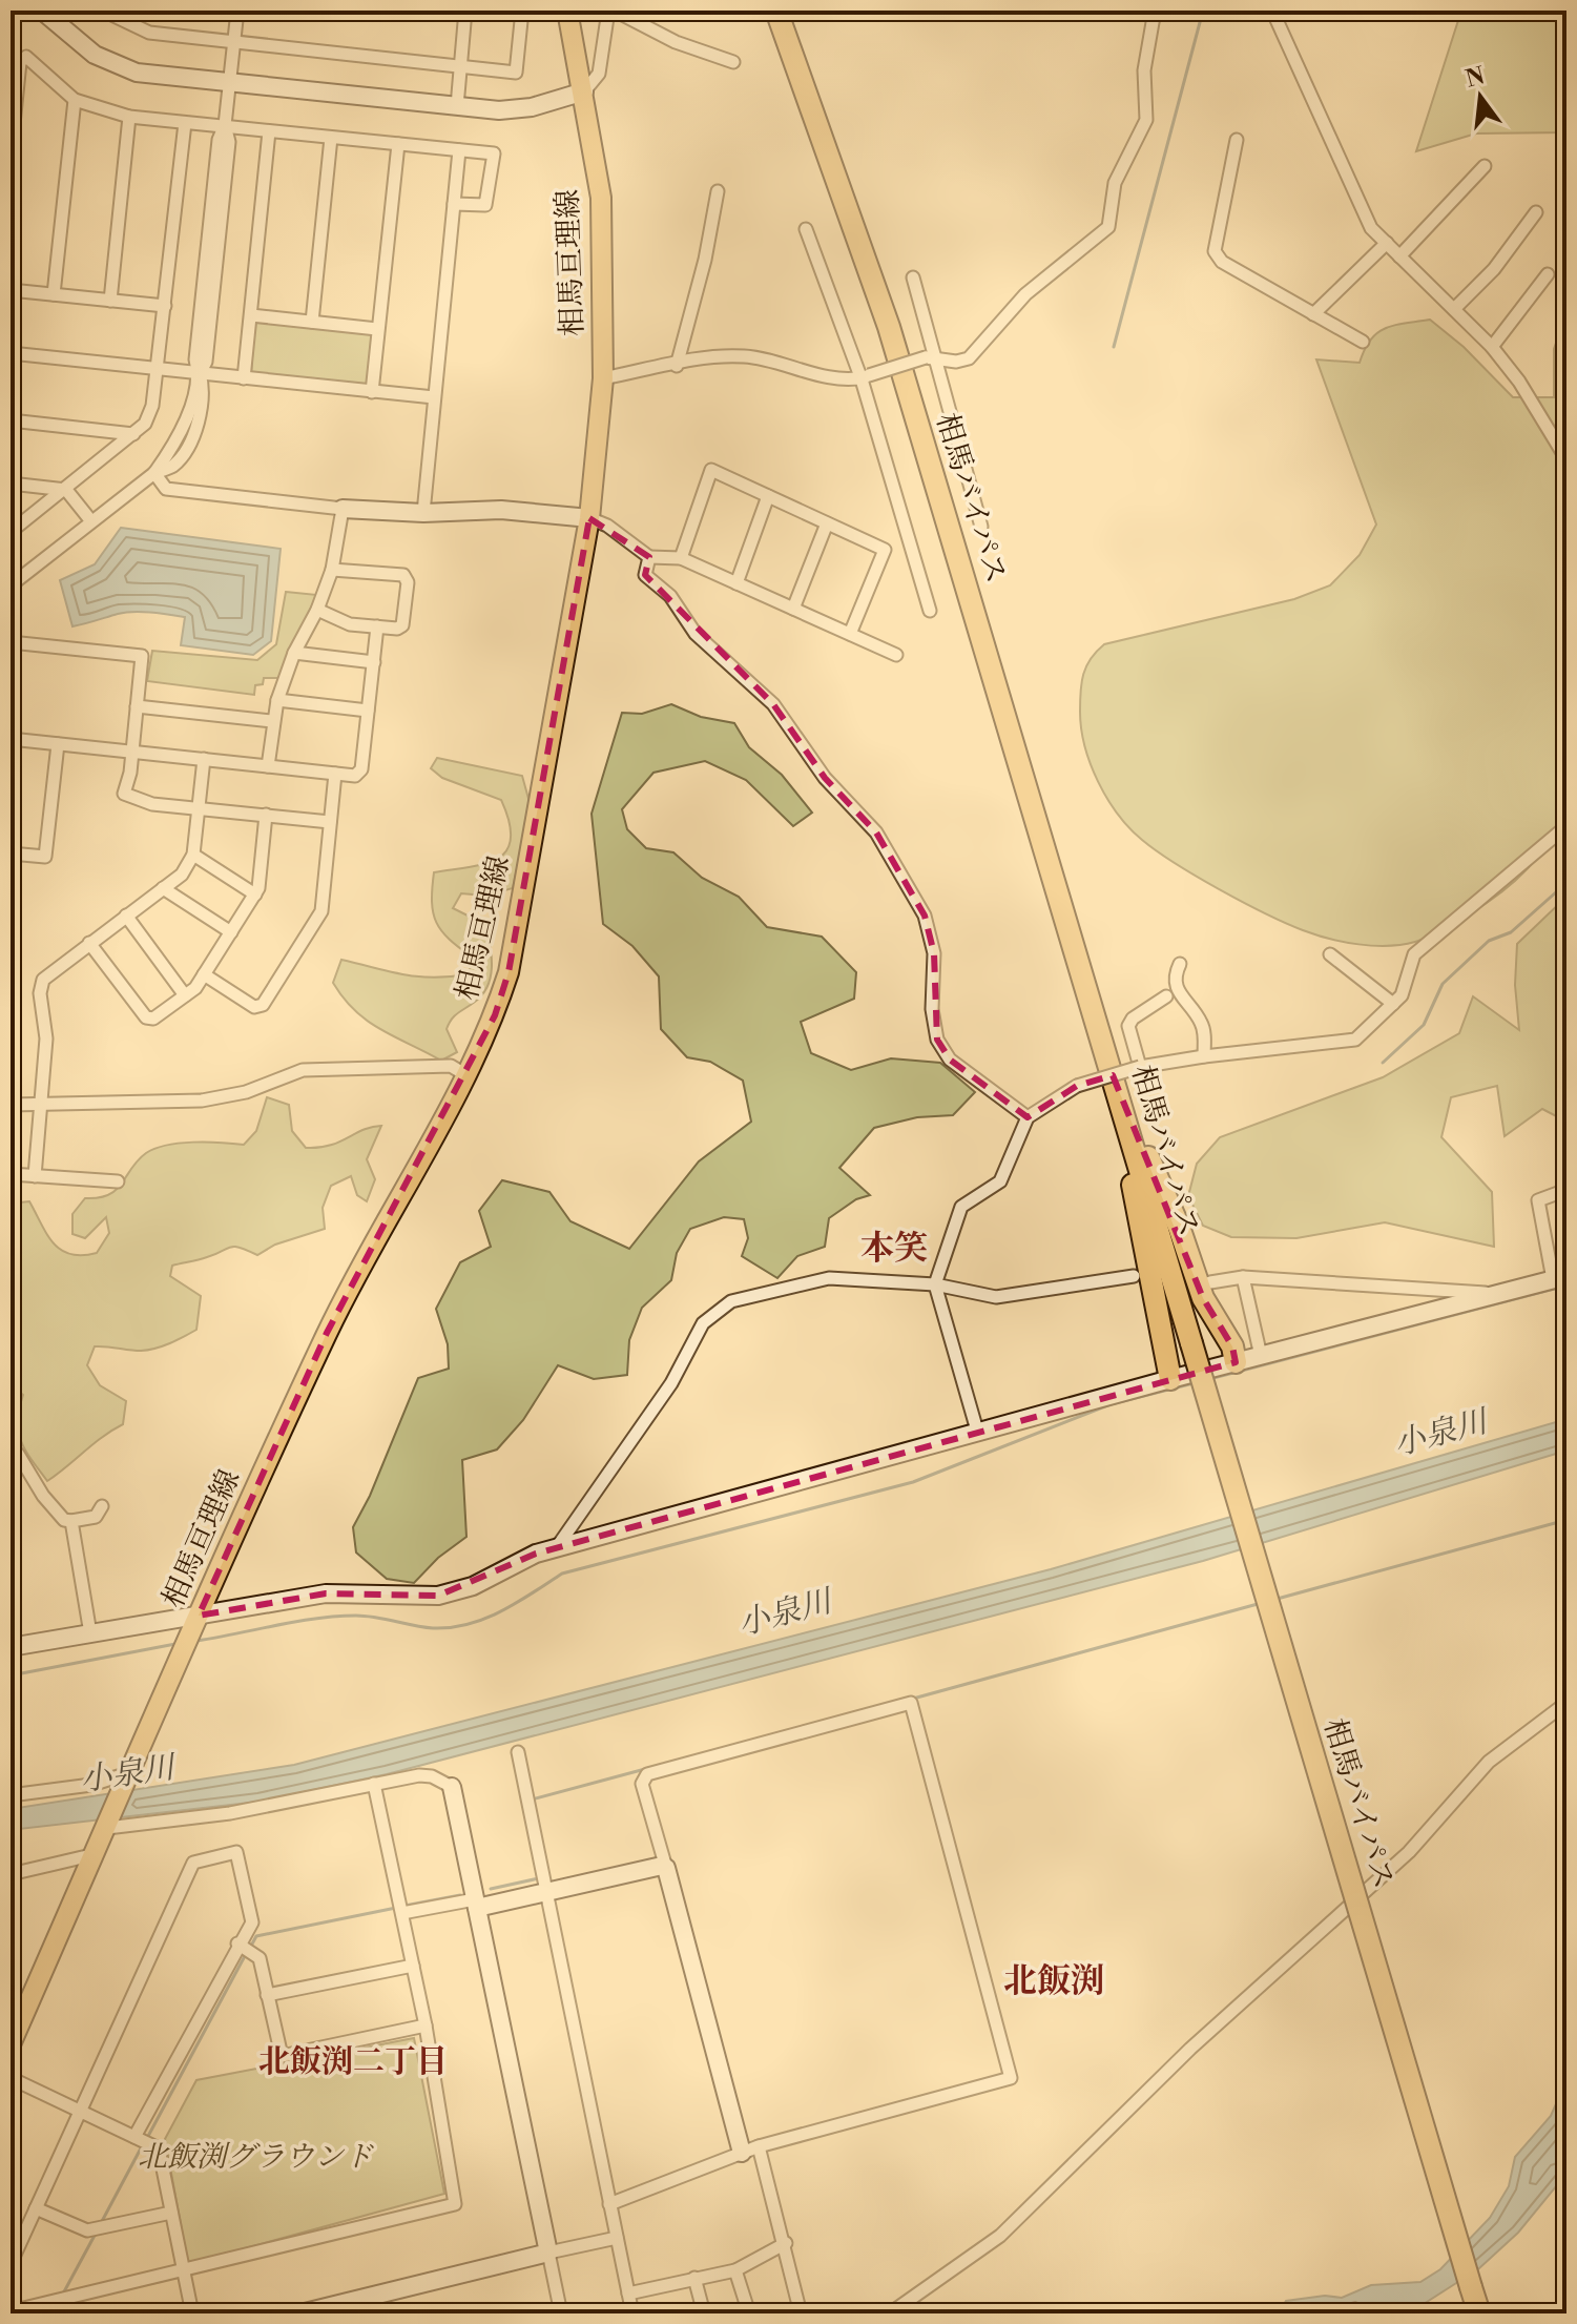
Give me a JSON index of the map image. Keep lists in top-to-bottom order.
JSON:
{
  "streets": {
    "highway": ["相馬バイパス"],
    "main road": ["相馬亘理線"]
  },
  "districts": ["本笑", "北飯渕", "北飯渕二丁目"],
  "water": ["小泉川"],
  "parks": ["北飯渕グラウンド"],
  "north": "top"
}
